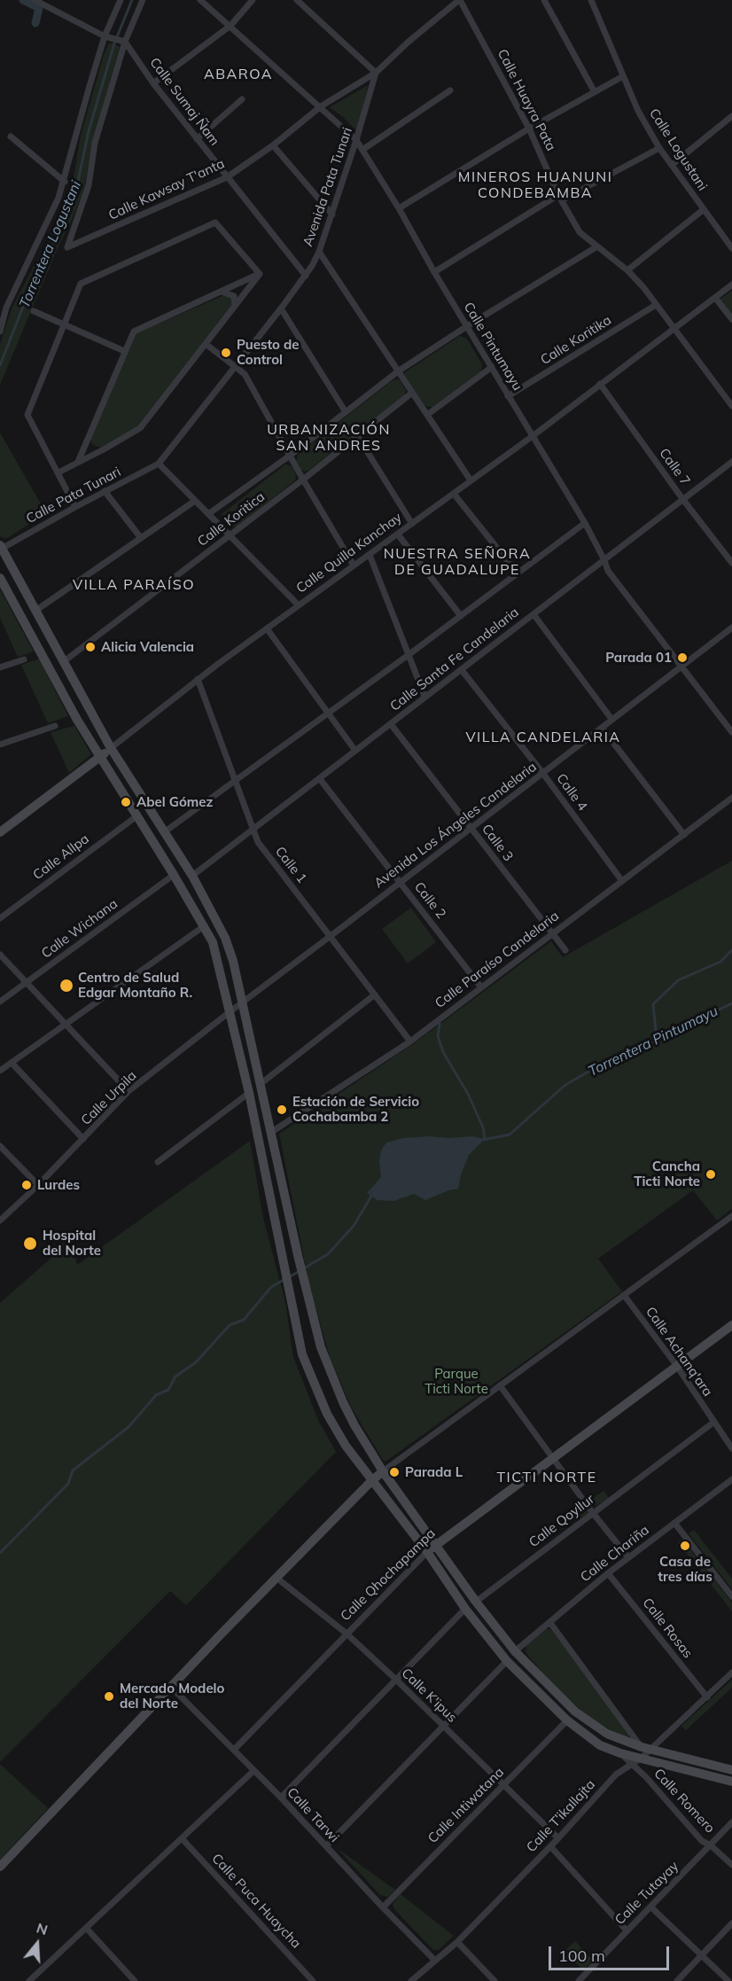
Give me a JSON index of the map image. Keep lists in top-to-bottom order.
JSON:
{
  "streets": {
    "main road": ["Calle Quilla Kanchay", "Calle Qhochapampa"],
    "street": [
      "Calle Huayra Pata",
      "Calle Sumaj Ñam",
      "Calle Logustani",
      "Avenida Pata Tunari",
      "Calle Kawsay T'anta",
      "Calle Koritika",
      "Calle Pintumayu",
      "Calle 7",
      "Calle Pata Tunari",
      "Calle Koritica",
      "Calle Santa Fe Candelaria",
      "Calle 4",
      "Avenida Los Ángeles Candelaria",
      "Calle 3",
      "Calle Allpa",
      "Calle 1",
      "Calle 2",
      "Calle Wichana",
      "Calle Paraíso Candelaria",
      "Calle Urpila",
      "Calle Achanq'ara",
      "Calle Qoyllur",
      "Calle Chariña",
      "Calle Rosas",
      "Calle K'ipus",
      "Calle Romero",
      "Calle Intiwatana",
      "Calle Tarwi",
      "Calle T'ikallajta",
      "Calle Tutayay",
      "Calle Puca Huaycha"
    ]
  },
  "crossings": [
    ["Calle Huayra Pata", "Calle Koritika"],
    ["Calle Huayra Pata", "Calle Quilla Kanchay"],
    ["Calle Sumaj Ñam", "Avenida Pata Tunari"],
    ["Calle Sumaj Ñam", "Calle Kawsay T'anta"],
    ["Avenida Pata Tunari", "Calle Kawsay T'anta"],
    ["Avenida Pata Tunari", "Calle Pintumayu"],
    ["Avenida Pata Tunari", "Calle Pata Tunari"],
    ["Calle Kawsay T'anta", "Calle Pintumayu"],
    ["Calle Koritika", "Calle Pintumayu"],
    ["Calle Pintumayu", "Calle Quilla Kanchay"],
    ["Calle Pintumayu", "Calle Santa Fe Candelaria"],
    ["Calle Pintumayu", "Avenida Los Ángeles Candelaria"],
    ["Calle 7", "Calle Quilla Kanchay"],
    ["Calle 7", "Calle Santa Fe Candelaria"],
    ["Calle Quilla Kanchay", "Calle 1"],
    ["Calle Santa Fe Candelaria", "Calle 4"],
    ["Calle Santa Fe Candelaria", "Calle 3"],
    ["Calle Santa Fe Candelaria", "Calle 1"],
    ["Calle Santa Fe Candelaria", "Calle 2"],
    ["Calle 4", "Avenida Los Ángeles Candelaria"],
    ["Calle 4", "Calle Paraíso Candelaria"],
    ["Avenida Los Ángeles Candelaria", "Calle 3"],
    ["Avenida Los Ángeles Candelaria", "Calle 1"],
    ["Avenida Los Ángeles Candelaria", "Calle 2"],
    ["Avenida Los Ángeles Candelaria", "Calle Urpila"],
    ["Calle 3", "Calle Paraíso Candelaria"],
    ["Calle 1", "Calle Paraíso Candelaria"],
    ["Calle 2", "Calle Paraíso Candelaria"],
    ["Calle Achanq'ara", "Calle Qoyllur"],
    ["Calle Achanq'ara", "Calle Qhochapampa"],
    ["Calle Chariña", "Calle Rosas"],
    ["Calle Qhochapampa", "Calle K'ipus"],
    ["Calle Qhochapampa", "Calle Tarwi"],
    ["Calle Rosas", "Calle T'ikallajta"],
    ["Calle K'ipus", "Calle Intiwatana"],
    ["Calle K'ipus", "Calle T'ikallajta"],
    ["Calle Romero", "Calle T'ikallajta"],
    ["Calle Romero", "Calle Tutayay"],
    ["Calle Intiwatana", "Calle Tarwi"],
    ["Calle Tarwi", "Calle T'ikallajta"]
  ],
  "districts": [
    "ABAROA",
    "MINEROS HUANUNI CONDEBAMBA",
    "URBANIZACIÓN SAN ANDRES",
    "NUESTRA SEÑORA DE GUADALUPE",
    "VILLA PARAÍSO",
    "VILLA CANDELARIA",
    "TICTI NORTE"
  ],
  "water": ["Torrentera Logustani", "Torrentera Pintumayu"],
  "parks": ["Parque Ticti Norte"],
  "places": [
    "Puesto de Control",
    "Alicia Valencia",
    "Parada 01",
    "Abel Gómez",
    "Centro de Salud Edgar Montaño R.",
    "Estación de Servicio Cochabamba 2",
    "Cancha Ticti Norte",
    "Lurdes",
    "Hospital del Norte",
    "Parada L",
    "Casa de tres días",
    "Mercado Modelo del Norte"
  ],
  "scale_bar": "100 m",
  "north": "top"
}
